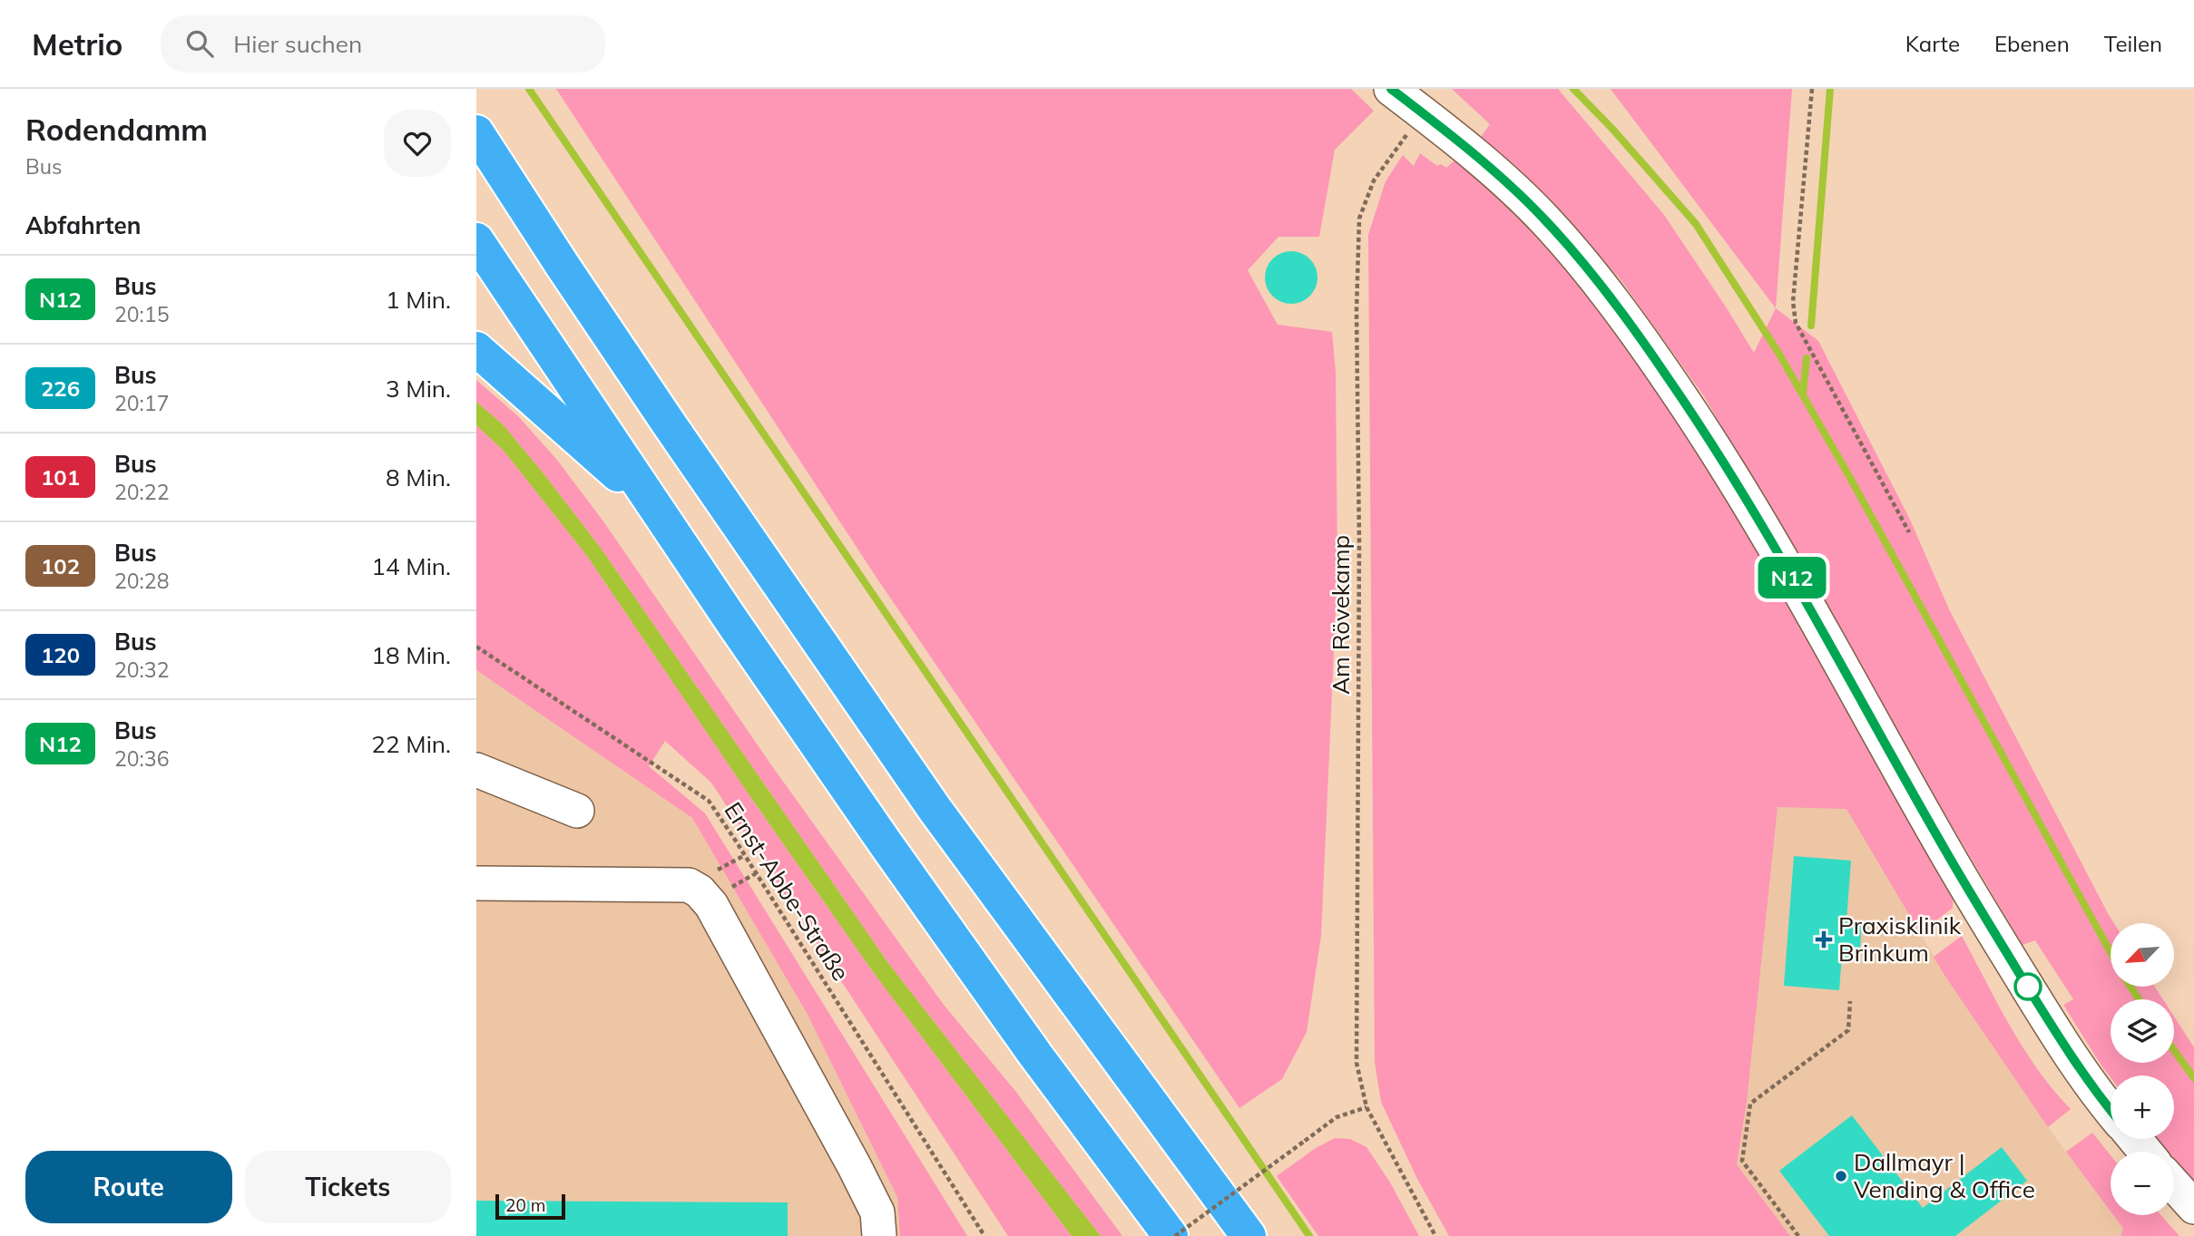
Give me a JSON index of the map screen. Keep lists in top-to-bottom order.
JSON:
{
  "streets": {
    "path": ["Am Rövekamp", "Ernst-Abbe-Straße"]
  },
  "places": {
    "health": ["Praxisklinik Brinkum"],
    "other": ["Dallmayr | Vending & Office"]
  },
  "lines": ["bus line N12"],
  "scale_bar": "20 m",
  "north": "bottom left",
  "page": {
    "header": "Metrio",
    "search": "Hier suchen",
    "nav": ["Karte", "Ebenen", "Teilen"],
    "heading": [
      ["Rodendamm", "Bus"],
      "Abfahrten"
    ],
    "on_map": "N12",
    "list": [
      {
        "mark": "N12",
        "name": "Bus",
        "note": "20:15",
        "value": "1 Min."
      },
      {
        "mark": "226",
        "name": "Bus",
        "note": "20:17",
        "value": "3 Min."
      },
      {
        "mark": "101",
        "name": "Bus",
        "note": "20:22",
        "value": "8 Min."
      },
      {
        "mark": "102",
        "name": "Bus",
        "note": "20:28",
        "value": "14 Min."
      },
      {
        "mark": "120",
        "name": "Bus",
        "note": "20:32",
        "value": "18 Min."
      },
      {
        "mark": "N12",
        "name": "Bus",
        "note": "20:36",
        "value": "22 Min."
      }
    ],
    "map_buttons": ["+", "−"],
    "buttons": ["Route", "Tickets"],
    "scale": "20 m"
  }
}
